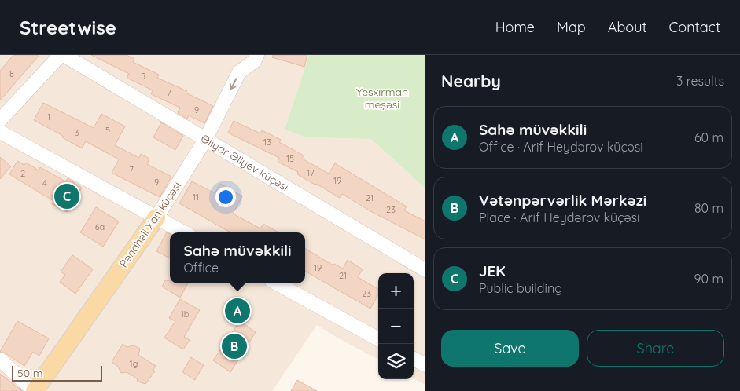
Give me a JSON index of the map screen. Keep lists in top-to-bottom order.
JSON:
{
  "streets": {
    "main road": ["Pənahəli Xan küçəsi"],
    "street": ["Əliyar Əliyev küçəsi"]
  },
  "crossings": [
    ["Əliyar Əliyev küçəsi", "Pənahəli Xan küçəsi"]
  ],
  "parks": ["Yesxırman meşəsi"],
  "house_numbers": [
    "8",
    "5",
    "7",
    "9",
    "1",
    "5",
    "3",
    "13",
    "15",
    "7",
    "17",
    "2",
    "19",
    "9",
    "4",
    "11",
    "21",
    "23",
    "6a",
    "19",
    "21",
    "23",
    "1b",
    "1g"
  ],
  "scale_bar": "50 m",
  "page": {
    "header": "Streetwise",
    "nav": [
      "Home",
      "Map",
      "About",
      "Contact"
    ],
    "heading": ["Nearby", "3 results"],
    "list": [
      {
        "mark": "A",
        "name": "Sahə müvəkkili",
        "note": "Office · Arif Heydərov küçəsi",
        "value": "60 m"
      },
      {
        "mark": "B",
        "name": "Vətənpərvərlik Mərkəzi",
        "note": "Place · Arif Heydərov küçəsi",
        "value": "80 m"
      },
      {
        "mark": "C",
        "name": "JEK",
        "note": "Public building",
        "value": "90 m"
      }
    ],
    "pins": ["C", "A", "B"],
    "popup": ["Sahə müvəkkili", "Office"],
    "map_buttons": ["+", "−"],
    "buttons": ["Save", "Share"],
    "scale": "50 m"
  }
}
